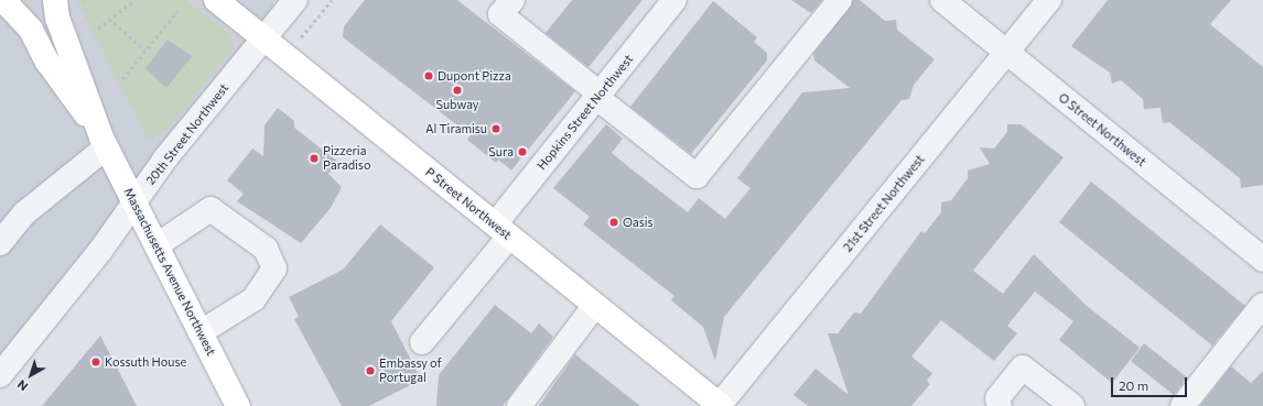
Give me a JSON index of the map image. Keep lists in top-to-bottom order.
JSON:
{
  "streets": {
    "main road": ["P Street Northwest", "Massachusetts Avenue Northwest"],
    "street": [
      "Hopkins Street Northwest",
      "O Street Northwest",
      "20th Street Northwest",
      "21st Street Northwest"
    ]
  },
  "crossings": [
    ["Hopkins Street Northwest", "P Street Northwest"],
    ["O Street Northwest", "21st Street Northwest"],
    ["20th Street Northwest", "P Street Northwest"],
    ["20th Street Northwest", "Massachusetts Avenue Northwest"],
    ["P Street Northwest", "21st Street Northwest"]
  ],
  "places": [
    "Dupont Pizza",
    "Subway",
    "Al Tiramisu",
    "Sura",
    "Pizzeria Paradiso",
    "Oasis",
    "Kossuth House",
    "Embassy of Portugal"
  ],
  "scale_bar": "20 m",
  "north": "bottom left"
}
